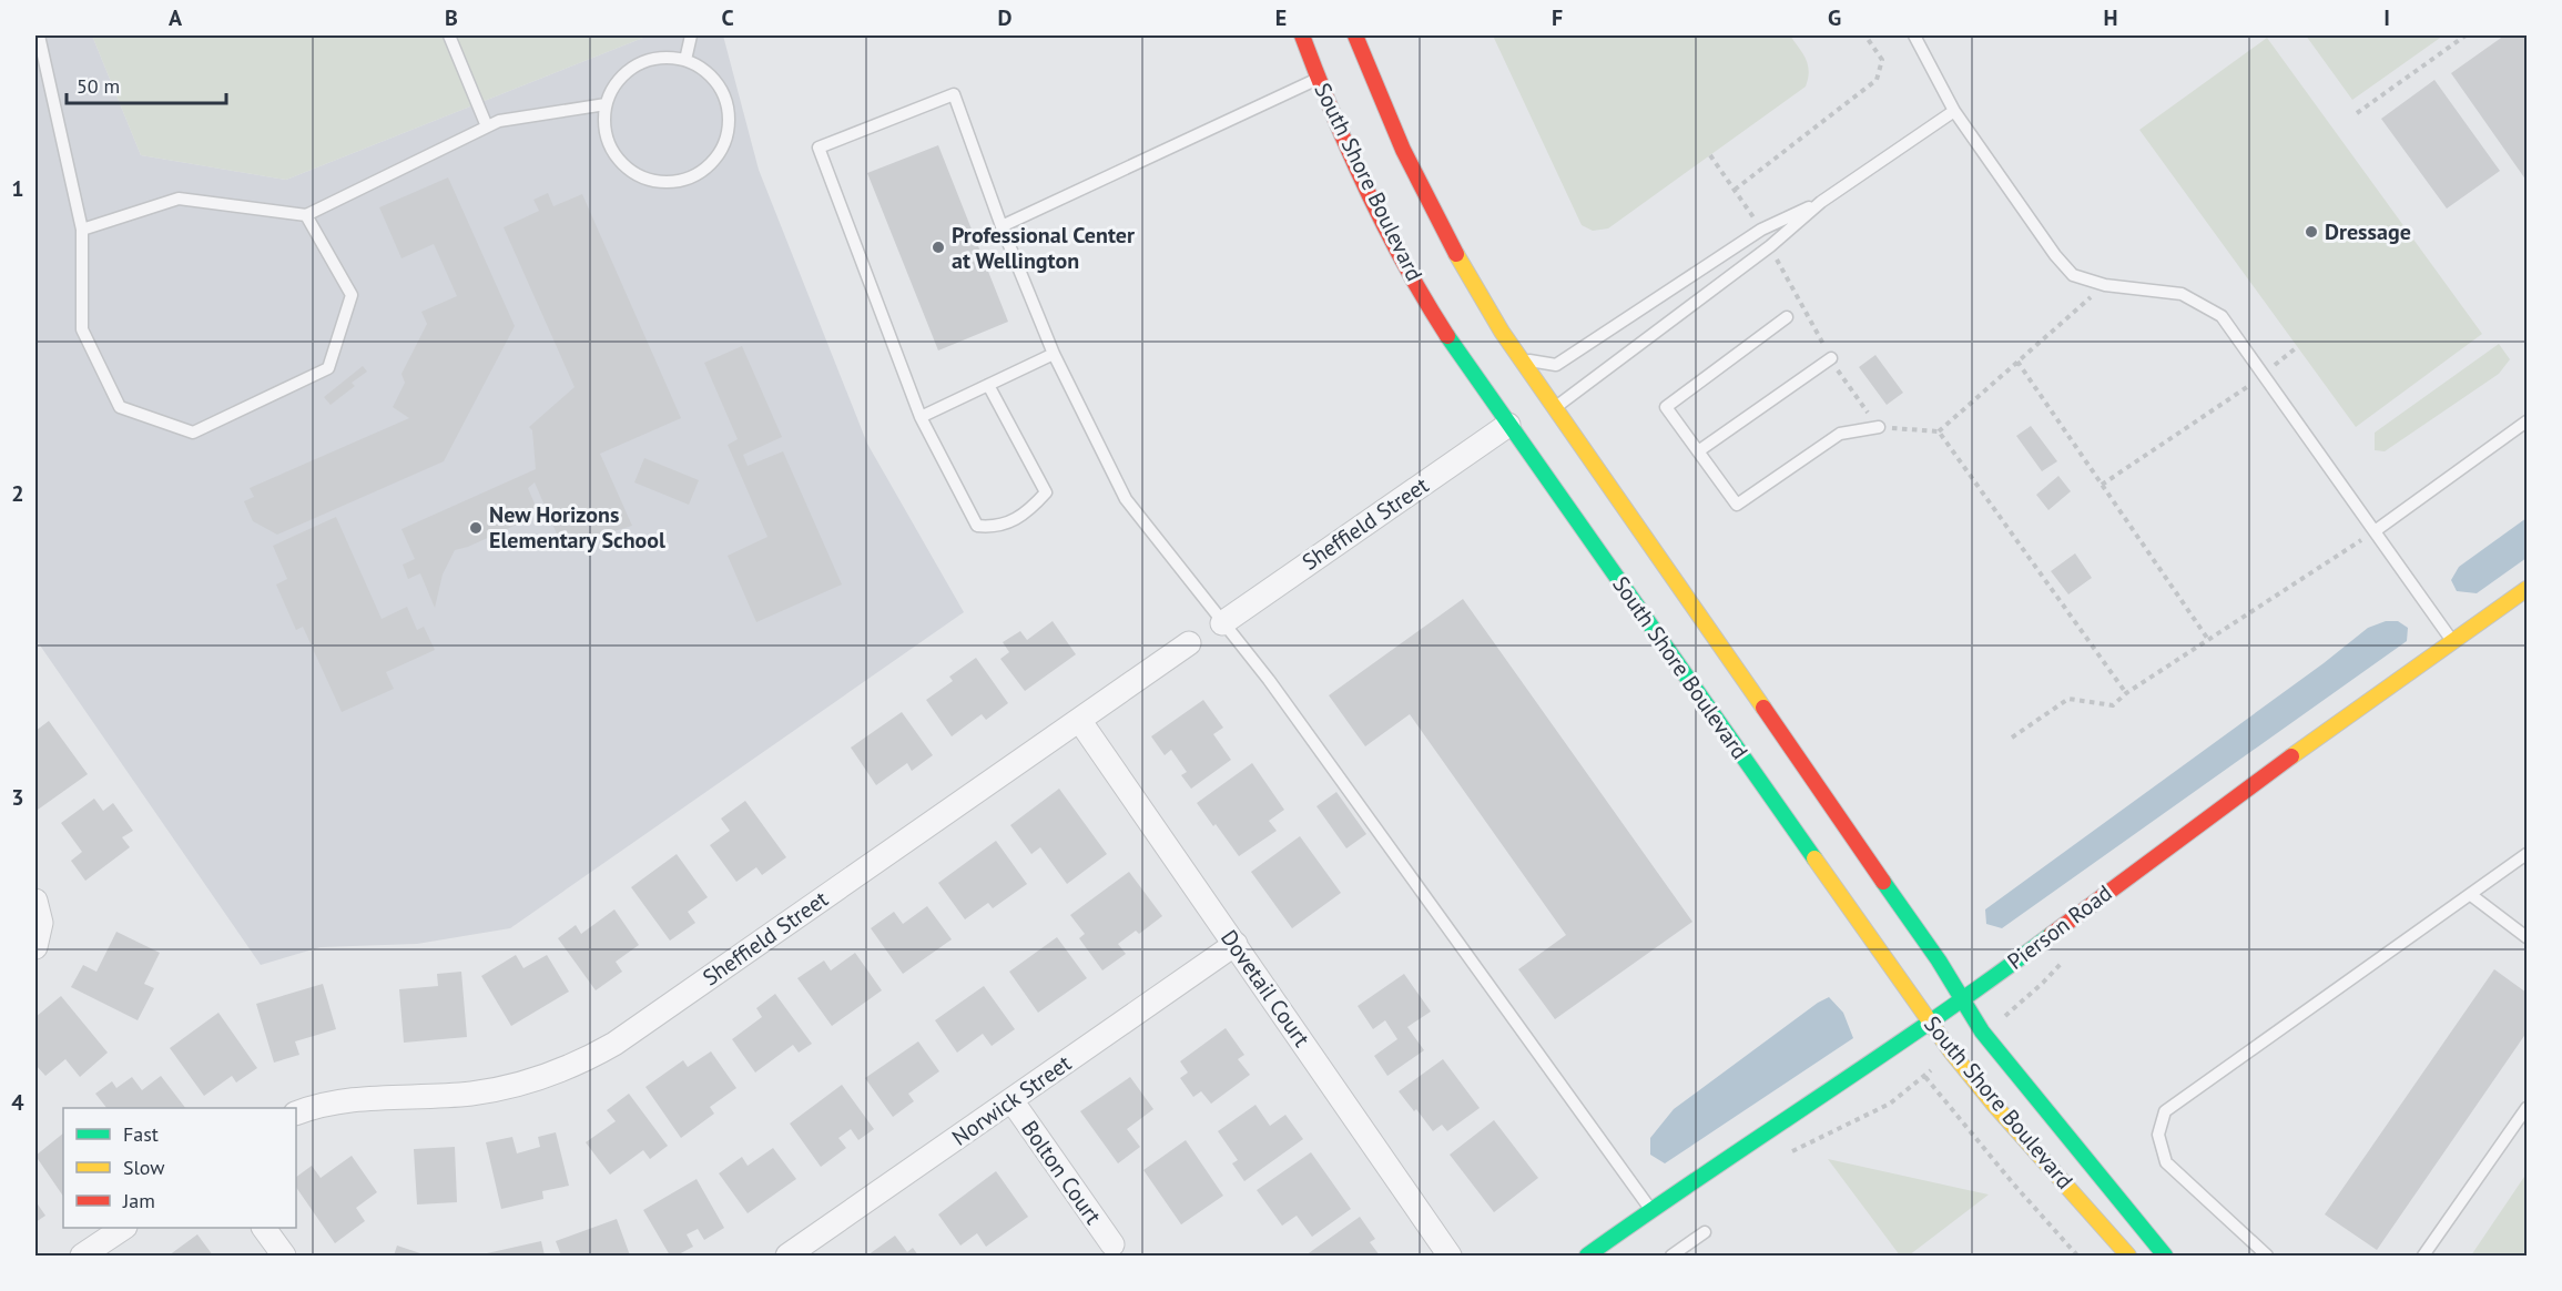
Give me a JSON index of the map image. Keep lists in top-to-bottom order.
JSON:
{
  "streets": {
    "street": [
      "South Shore Boulevard",
      "Sheffield Street",
      "Pierson Road",
      "Dovetail Court",
      "Norwick Street",
      "Bolton Court"
    ]
  },
  "crossings": [
    ["South Shore Boulevard", "Sheffield Street"],
    ["South Shore Boulevard", "Pierson Road"],
    ["Sheffield Street", "Dovetail Court"],
    ["Dovetail Court", "Norwick Street"],
    ["Norwick Street", "Bolton Court"]
  ],
  "places": ["Dressage", "Professional Center at Wellington", "New Horizons Elementary School"],
  "legend": ["Fast", "Slow", "Jam"],
  "scale_bar": "50 m",
  "grid": {
    "columns": [
      "A",
      "B",
      "C",
      "D",
      "E",
      "F",
      "G",
      "H",
      "I"
    ],
    "rows": [
      "1",
      "2",
      "3",
      "4"
    ]
  }
}
